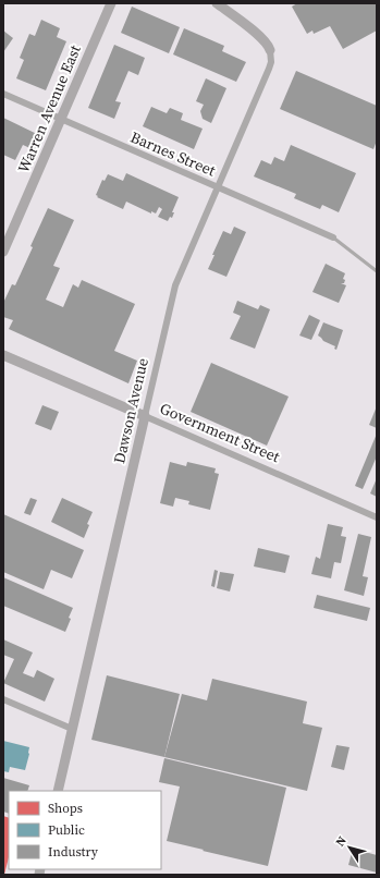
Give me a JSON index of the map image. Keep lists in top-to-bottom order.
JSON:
{
  "streets": {
    "street": [
      "Warren Avenue East",
      "Barnes Street",
      "Dawson Avenue",
      "Government Street"
    ]
  },
  "crossings": [
    ["Warren Avenue East", "Barnes Street"],
    ["Barnes Street", "Dawson Avenue"],
    ["Dawson Avenue", "Government Street"]
  ],
  "legend": ["Shops", "Public", "Industry"],
  "north": "top left"
}
